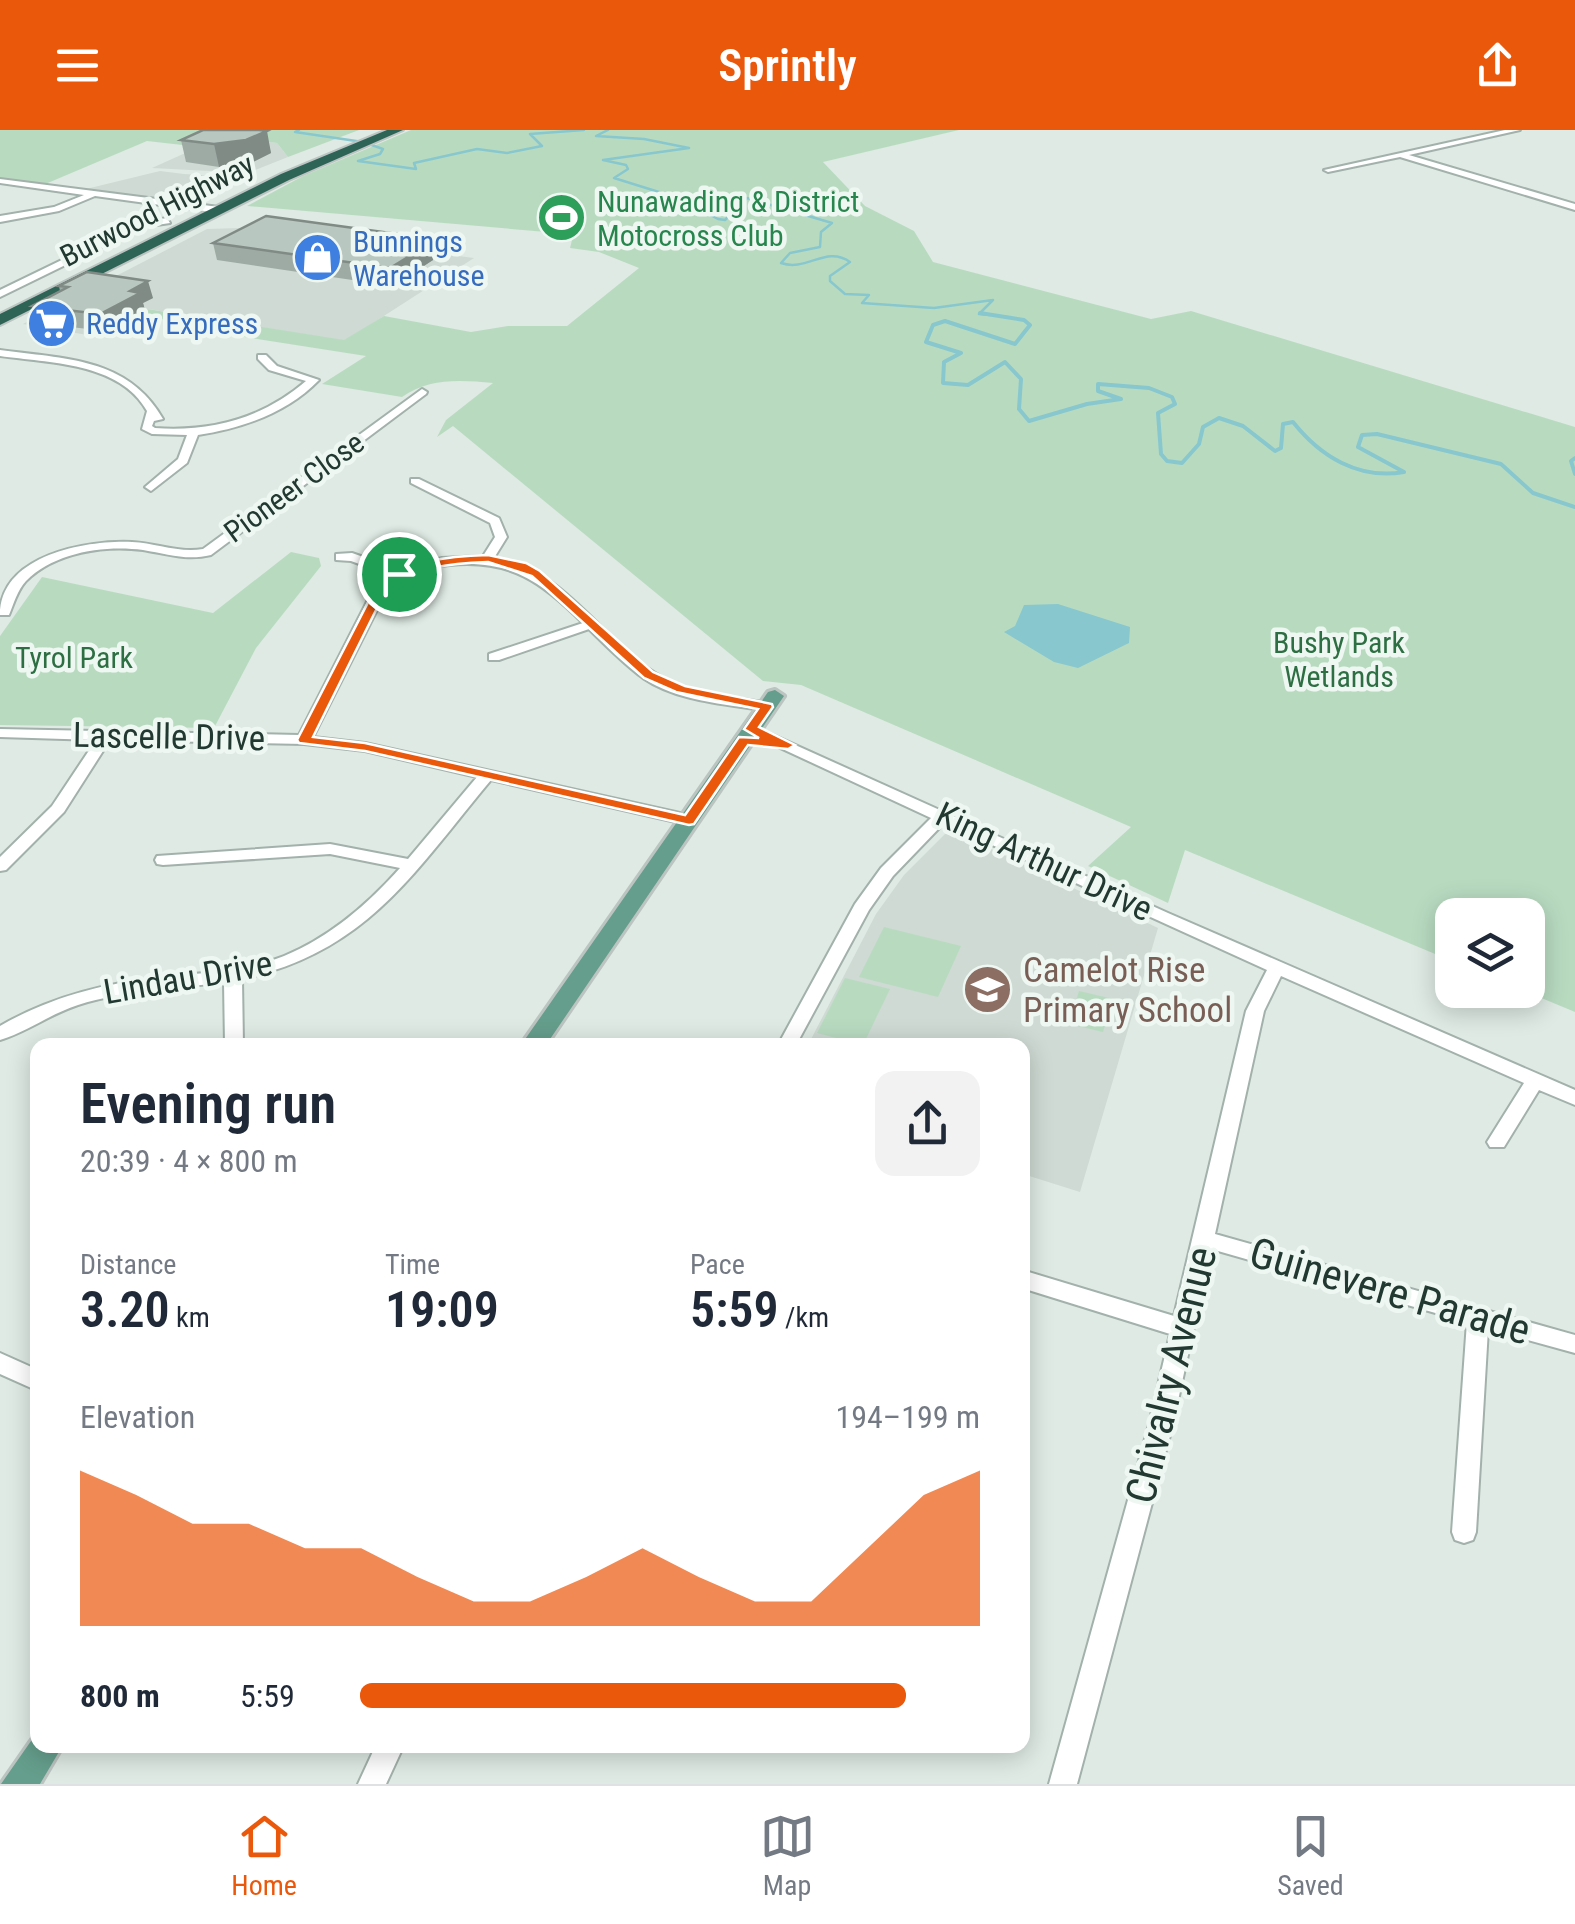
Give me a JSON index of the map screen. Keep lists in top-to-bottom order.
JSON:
{
  "streets": {
    "highway": ["Burwood Highway"],
    "street": [
      "Pioneer Close",
      "Lascelle Drive",
      "King Arthur Drive",
      "Lindau Drive",
      "Guinevere Parade",
      "Chivalry Avenue"
    ]
  },
  "crossings": [
    ["Lascelle Drive", "Lindau Drive"],
    ["King Arthur Drive", "Chivalry Avenue"],
    ["Guinevere Parade", "Chivalry Avenue"]
  ],
  "parks": ["Bushy Park Wetlands", "Tyrol Park"],
  "places": {
    "sports": ["Nunawading & District Motocross Club"],
    "shop": ["Bunnings Warehouse"],
    "supermarket": ["Reddy Express"],
    "school or university": ["Camelot Rise Primary School"]
  },
  "page": {
    "header": "Sprintly",
    "heading": ["Evening run", "20:39 · 4 × 800 m"],
    "stats": [
      ["Distance", "3.20 km"],
      ["Time", "19:09"],
      ["Pace", "5:59 /km"]
    ],
    "chart": ["Elevation", "194–199 m"],
    "list": [
      {
        "name": "800 m",
        "note": "5:59"
      }
    ],
    "tabs": ["Home", "Map", "Saved"]
  }
}
